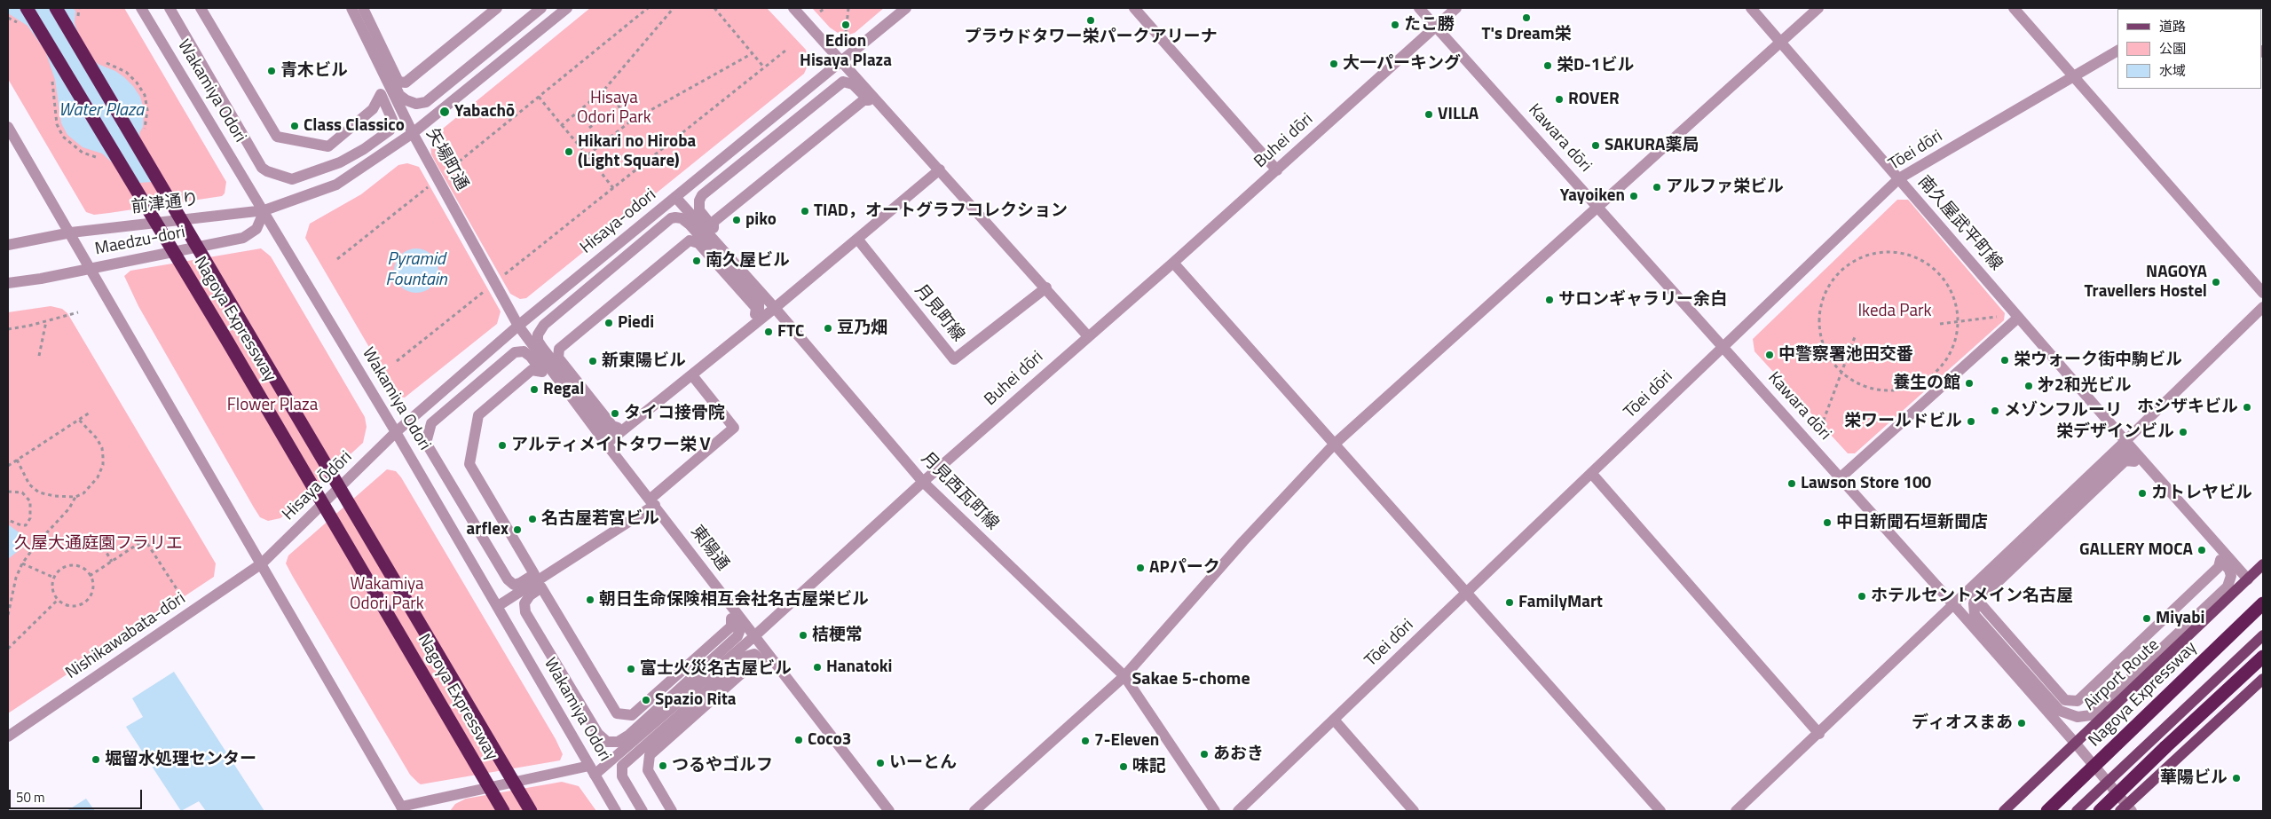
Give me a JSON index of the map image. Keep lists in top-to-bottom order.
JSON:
{
  "streets": {
    "highway": ["Nagoya Expressway"],
    "main road": ["Airport Route"],
    "street": [
      "Wakamiya Odori",
      "Kawara dōri",
      "Buhei dōri",
      "Tōei dōri",
      "矢場町通",
      "前津通り",
      "Hisaya-odori",
      "南久屋武平町線",
      "Maedzu-dori",
      "月見町線",
      "Hisaya Ōdōri",
      "月見西瓦町線",
      "東陽通",
      "Nishikawabata-dōri"
    ]
  },
  "crossings": [
    ["Wakamiya Odori", "Buhei dōri"],
    ["Wakamiya Odori", "前津通り"],
    ["Wakamiya Odori", "Hisaya-odori"],
    ["Wakamiya Odori", "Maedzu-dori"],
    ["Wakamiya Odori", "Hisaya Ōdōri"],
    ["Kawara dōri", "Buhei dōri"],
    ["Kawara dōri", "Tōei dōri"],
    ["Kawara dōri", "Airport Route"],
    ["Buhei dōri", "月見西瓦町線"],
    ["Buhei dōri", "東陽通"],
    ["Tōei dōri", "南久屋武平町線"],
    ["矢場町通", "Hisaya-odori"],
    ["矢場町通", "東陽通"],
    ["前津通り", "Maedzu-dori"],
    ["Hisaya-odori", "Hisaya Ōdōri"],
    ["Hisaya-odori", "月見西瓦町線"],
    ["Hisaya-odori", "東陽通"],
    ["南久屋武平町線", "Airport Route"],
    ["Hisaya Ōdōri", "Nishikawabata-dōri"]
  ],
  "districts": ["Sakae 5-chome"],
  "water": ["Water Plaza", "Pyramid Fountain"],
  "parks": [
    "Hisaya Odori Park",
    "Ikeda Park",
    "Flower Plaza",
    "久屋大通庭園フラリエ",
    "Wakamiya Odori Park"
  ],
  "places": [
    "T's Dream栄",
    "プラウドタワー栄パークアリーナ",
    "Edion Hisaya Plaza",
    "たこ勝",
    "大一パーキング",
    "栄D-1ビル",
    "青木ビル",
    "ROVER",
    "Yabachō",
    "VILLA",
    "Class Classico",
    "SAKURA薬局",
    "Hikari no Hiroba (Light Square)",
    "アルファ栄ビル",
    "Yayoiken",
    "TIAD，オートグラフコレクション",
    "piko",
    "南久屋ビル",
    "NAGOYA Travellers Hostel",
    "サロンギャラリー余白",
    "Piedi",
    "豆乃畑",
    "FTC",
    "中警察署池田交番",
    "栄ウォーク街中駒ビル",
    "新東陽ビル",
    "養生の館",
    "㐧2和光ビル",
    "Regal",
    "ホシザキビル",
    "メゾンフルーリ",
    "タイコ接骨院",
    "栄ワールドビル",
    "栄デザインビル",
    "アルティメイトタワー栄Ⅴ",
    "Lawson Store 100",
    "カトレヤビル",
    "名古屋若宮ビル",
    "中日新聞石垣新聞店",
    "arflex",
    "GALLERY MOCA",
    "APパーク",
    "ホテルセントメイン名古屋",
    "朝日生命保険相互会社名古屋栄ビル",
    "FamilyMart",
    "Miyabi",
    "桔梗常",
    "Hanatoki",
    "富士火災名古屋ビル",
    "Spazio Rita",
    "ディオスまあ",
    "Coco3",
    "7-Eleven",
    "あおき",
    "堀留水処理センター",
    "いーとん",
    "つるやゴルフ",
    "味記",
    "華陽ビル"
  ],
  "legend": ["道路", "公園", "水域"],
  "scale_bar": "50 m"
}
